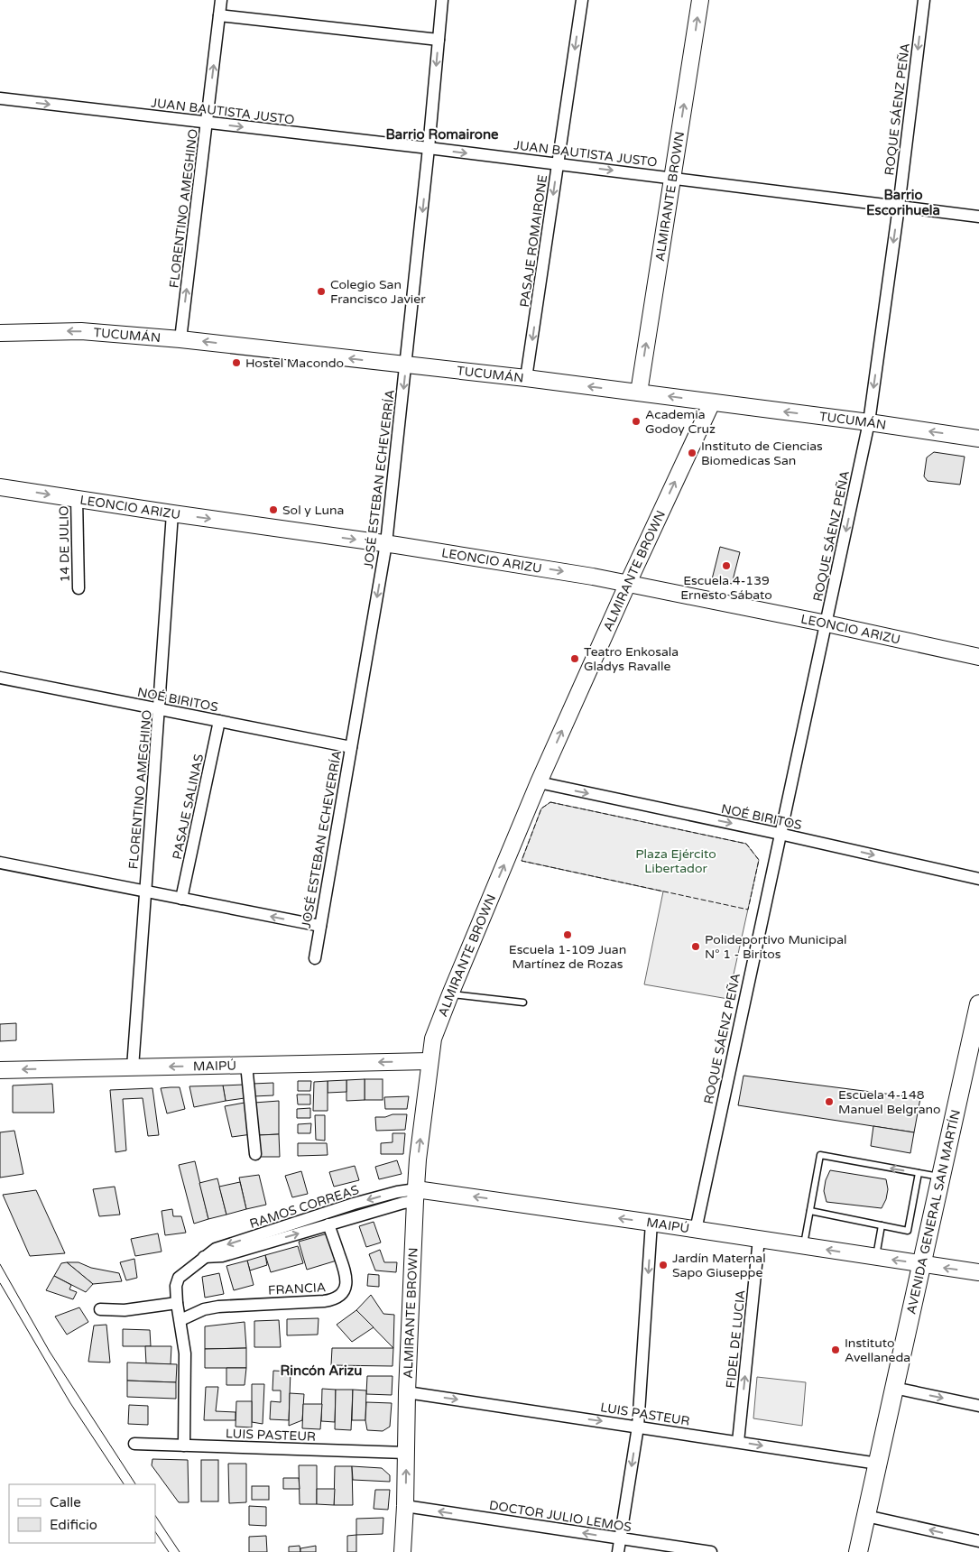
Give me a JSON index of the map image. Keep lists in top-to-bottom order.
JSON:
{
  "streets": {
    "main road": ["AVENIDA GENERAL SAN MARTÍN"],
    "street": [
      "ROQUE SÁENZ PEÑA",
      "JUAN BAUTISTA JUSTO",
      "ALMIRANTE BROWN",
      "FLORENTINO AMEGHINO",
      "PASAJE ROMAIRONE",
      "TUCUMÁN",
      "JOSÉ ESTEBAN ECHEVERRÍA",
      "LEONCIO ARIZU",
      "14 DE JULIO",
      "NOÉ BIRITOS",
      "PASAJE SALINAS",
      "MAIPÚ",
      "RAMOS CORREAS",
      "FRANCIA",
      "FIDEL DE LUCIA",
      "LUIS PASTEUR",
      "DOCTOR JULIO LEMOS"
    ]
  },
  "crossings": [
    ["ROQUE SÁENZ PEÑA", "JUAN BAUTISTA JUSTO"],
    ["ROQUE SÁENZ PEÑA", "TUCUMÁN"],
    ["ROQUE SÁENZ PEÑA", "LEONCIO ARIZU"],
    ["ROQUE SÁENZ PEÑA", "NOÉ BIRITOS"],
    ["ROQUE SÁENZ PEÑA", "MAIPÚ"],
    ["JUAN BAUTISTA JUSTO", "ALMIRANTE BROWN"],
    ["JUAN BAUTISTA JUSTO", "FLORENTINO AMEGHINO"],
    ["JUAN BAUTISTA JUSTO", "PASAJE ROMAIRONE"],
    ["JUAN BAUTISTA JUSTO", "JOSÉ ESTEBAN ECHEVERRÍA"],
    ["ALMIRANTE BROWN", "TUCUMÁN"],
    ["ALMIRANTE BROWN", "LEONCIO ARIZU"],
    ["ALMIRANTE BROWN", "NOÉ BIRITOS"],
    ["ALMIRANTE BROWN", "MAIPÚ"],
    ["ALMIRANTE BROWN", "RAMOS CORREAS"],
    ["ALMIRANTE BROWN", "LUIS PASTEUR"],
    ["ALMIRANTE BROWN", "DOCTOR JULIO LEMOS"],
    ["FLORENTINO AMEGHINO", "TUCUMÁN"],
    ["FLORENTINO AMEGHINO", "LEONCIO ARIZU"],
    ["FLORENTINO AMEGHINO", "NOÉ BIRITOS"],
    ["FLORENTINO AMEGHINO", "MAIPÚ"],
    ["PASAJE ROMAIRONE", "TUCUMÁN"],
    ["TUCUMÁN", "JOSÉ ESTEBAN ECHEVERRÍA"],
    ["JOSÉ ESTEBAN ECHEVERRÍA", "LEONCIO ARIZU"],
    ["JOSÉ ESTEBAN ECHEVERRÍA", "NOÉ BIRITOS"],
    ["LEONCIO ARIZU", "14 DE JULIO"],
    ["NOÉ BIRITOS", "PASAJE SALINAS"],
    ["MAIPÚ", "RAMOS CORREAS"],
    ["MAIPÚ", "AVENIDA GENERAL SAN MARTÍN"],
    ["MAIPÚ", "FIDEL DE LUCIA"],
    ["RAMOS CORREAS", "FRANCIA"],
    ["AVENIDA GENERAL SAN MARTÍN", "LUIS PASTEUR"],
    ["FIDEL DE LUCIA", "LUIS PASTEUR"]
  ],
  "one_way": [
    "ROQUE SÁENZ PEÑA",
    "JUAN BAUTISTA JUSTO",
    "ALMIRANTE BROWN",
    "FLORENTINO AMEGHINO",
    "PASAJE ROMAIRONE",
    "TUCUMÁN",
    "JOSÉ ESTEBAN ECHEVERRÍA",
    "LEONCIO ARIZU",
    "NOÉ BIRITOS",
    "MAIPÚ",
    "FIDEL DE LUCIA",
    "LUIS PASTEUR",
    "DOCTOR JULIO LEMOS"
  ],
  "districts": ["Barrio Romairone", "Barrio Escorihuela", "Rincón Arizu"],
  "parks": ["Plaza Ejército Libertador"],
  "places": [
    "Colegio San Francisco Javier",
    "Hostel Macondo",
    "Academia Godoy Cruz",
    "Instituto de Ciencias Biomedicas San",
    "Sol y Luna",
    "Escuela 4-139 Ernesto Sábato",
    "Teatro Enkosala Gladys Ravalle",
    "Escuela 1-109 Juan Martínez de Rozas",
    "Polideportivo Municipal N° 1 - Biritos",
    "Escuela 4-148 Manuel Belgrano",
    "Jardín Maternal Sapo Giuseppe",
    "Instituto Avellaneda"
  ],
  "legend": ["Calle", "Edificio"]
}
